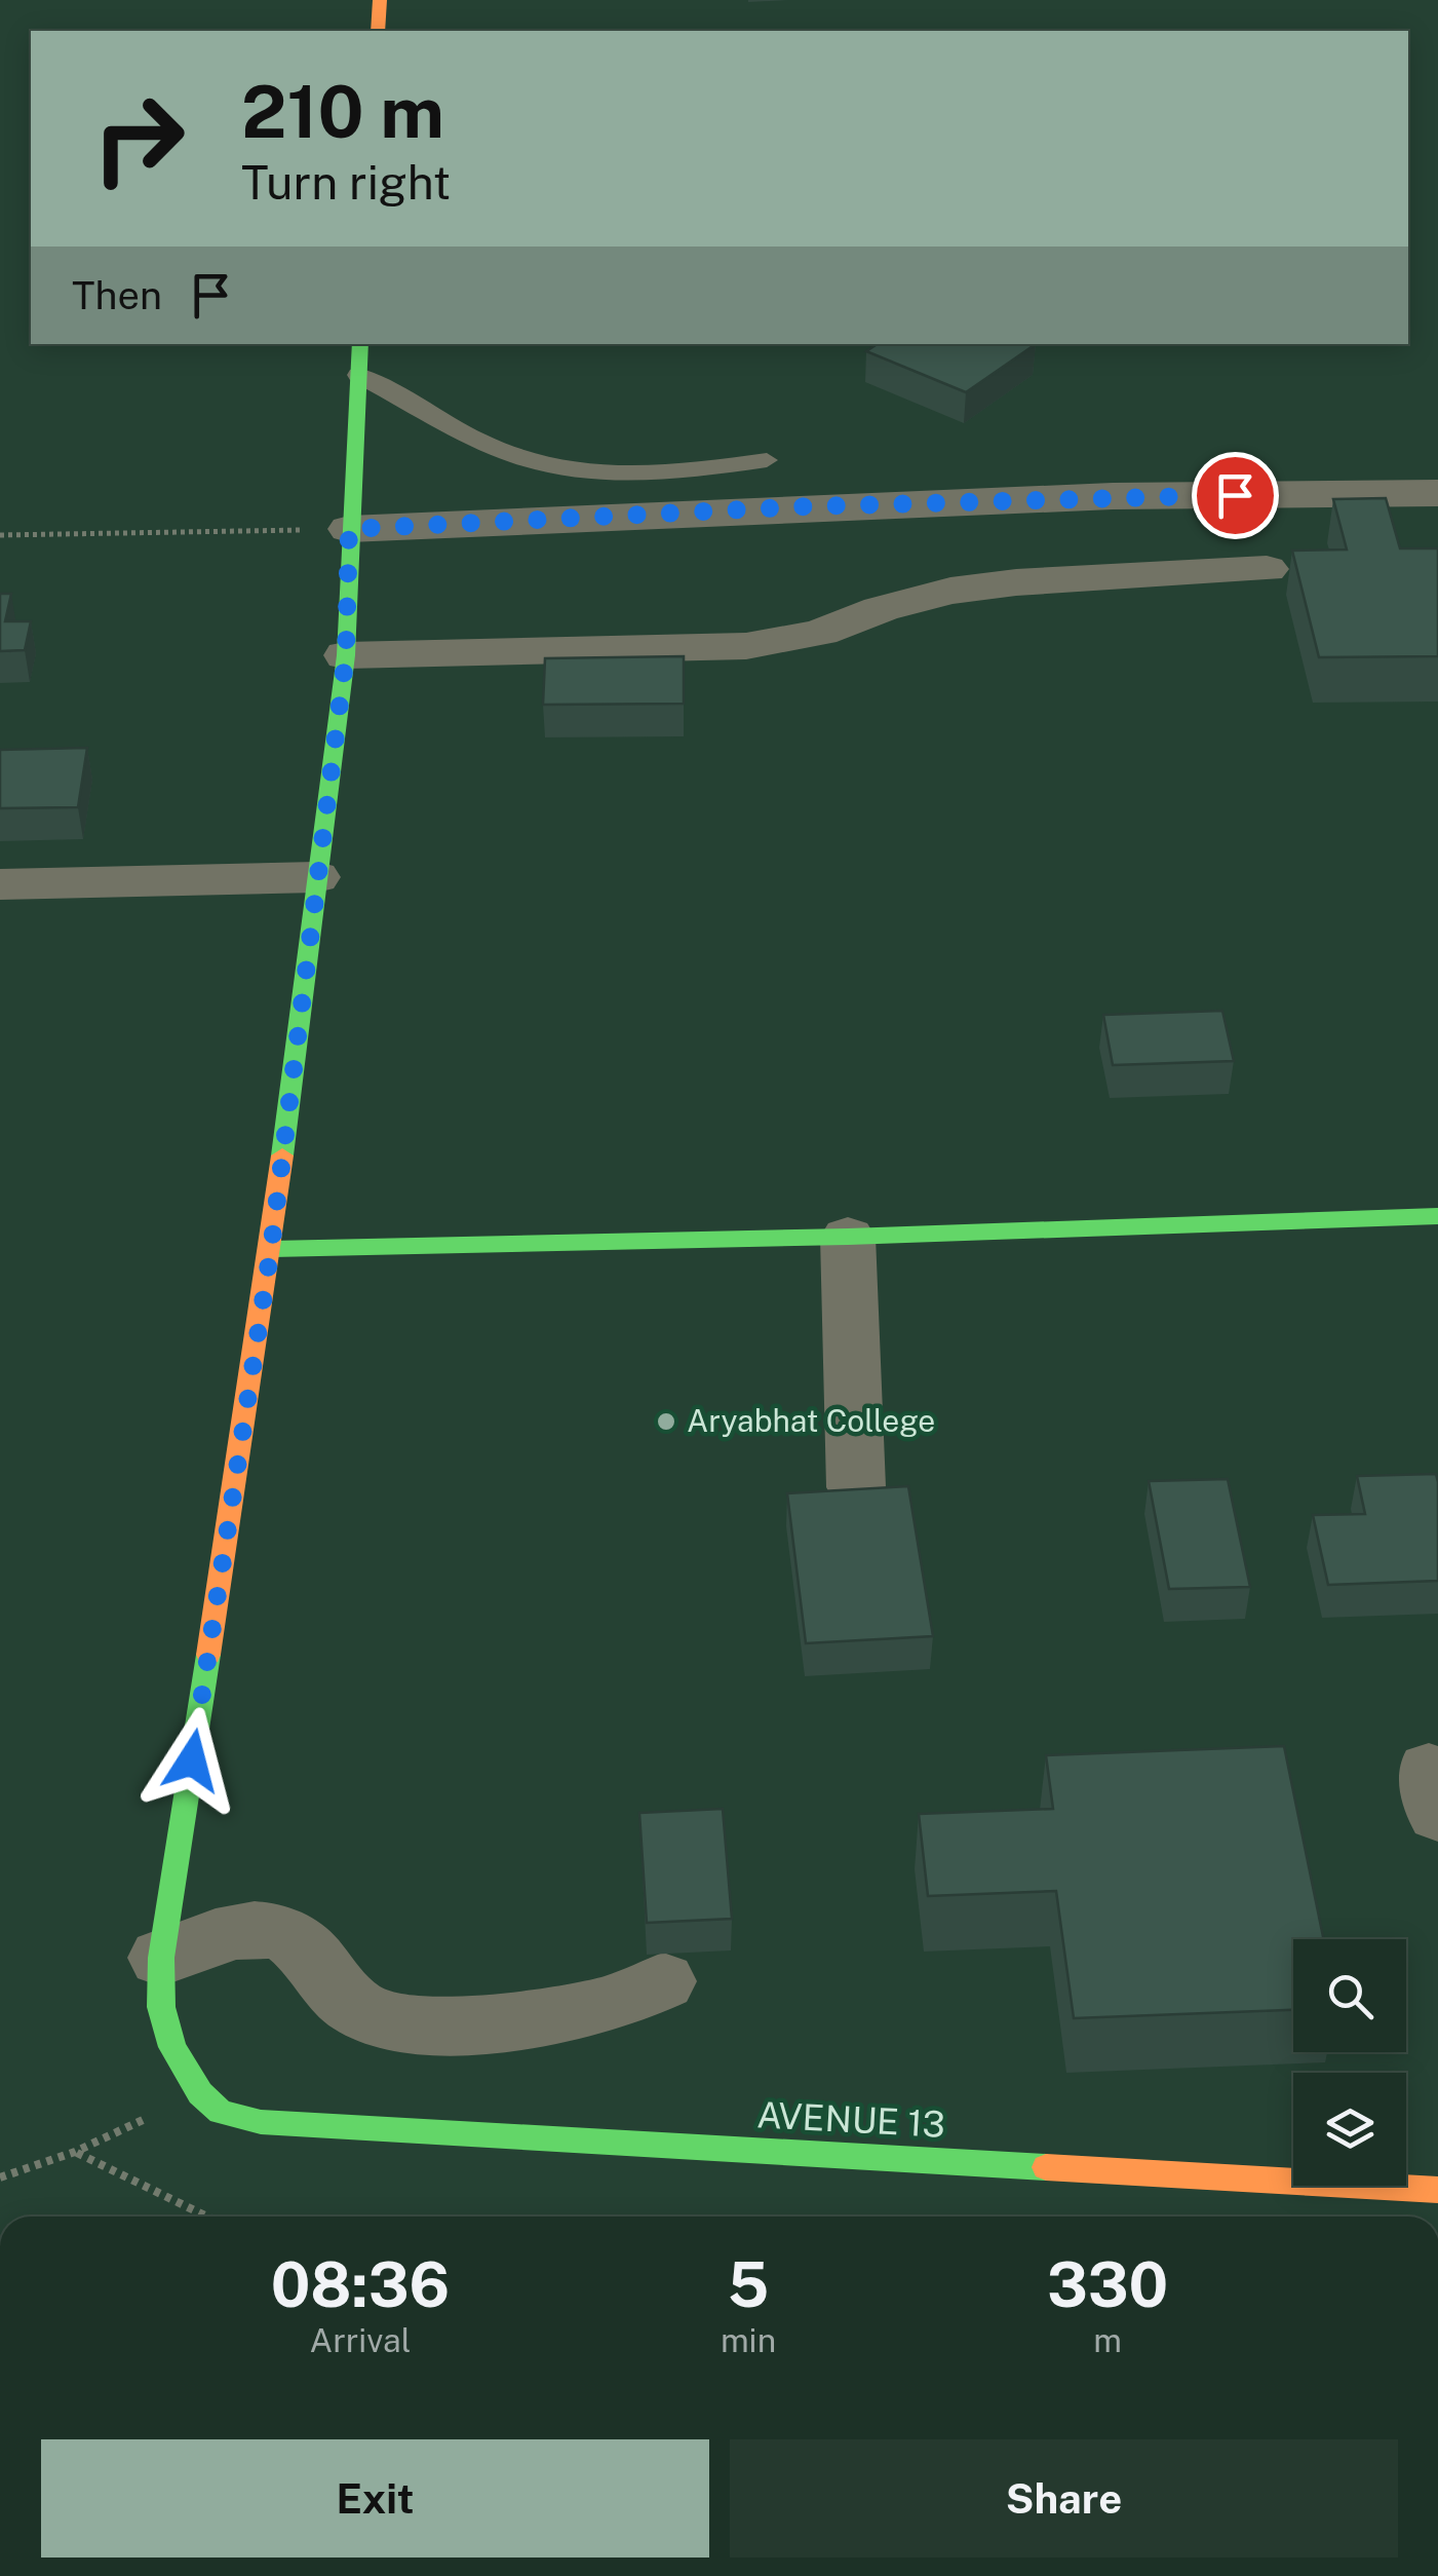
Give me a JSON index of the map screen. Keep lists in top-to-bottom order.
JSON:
{
  "streets": {
    "street": ["AVENUE 13"]
  },
  "places": ["Aryabhat College"],
  "page": {
    "turn": ["210 m", "Turn right"],
    "then": "Then",
    "eta": [
      "08:36",
      "Arrival",
      "5",
      "min",
      "330",
      "m"
    ],
    "buttons": ["Exit", "Share"]
  }
}
